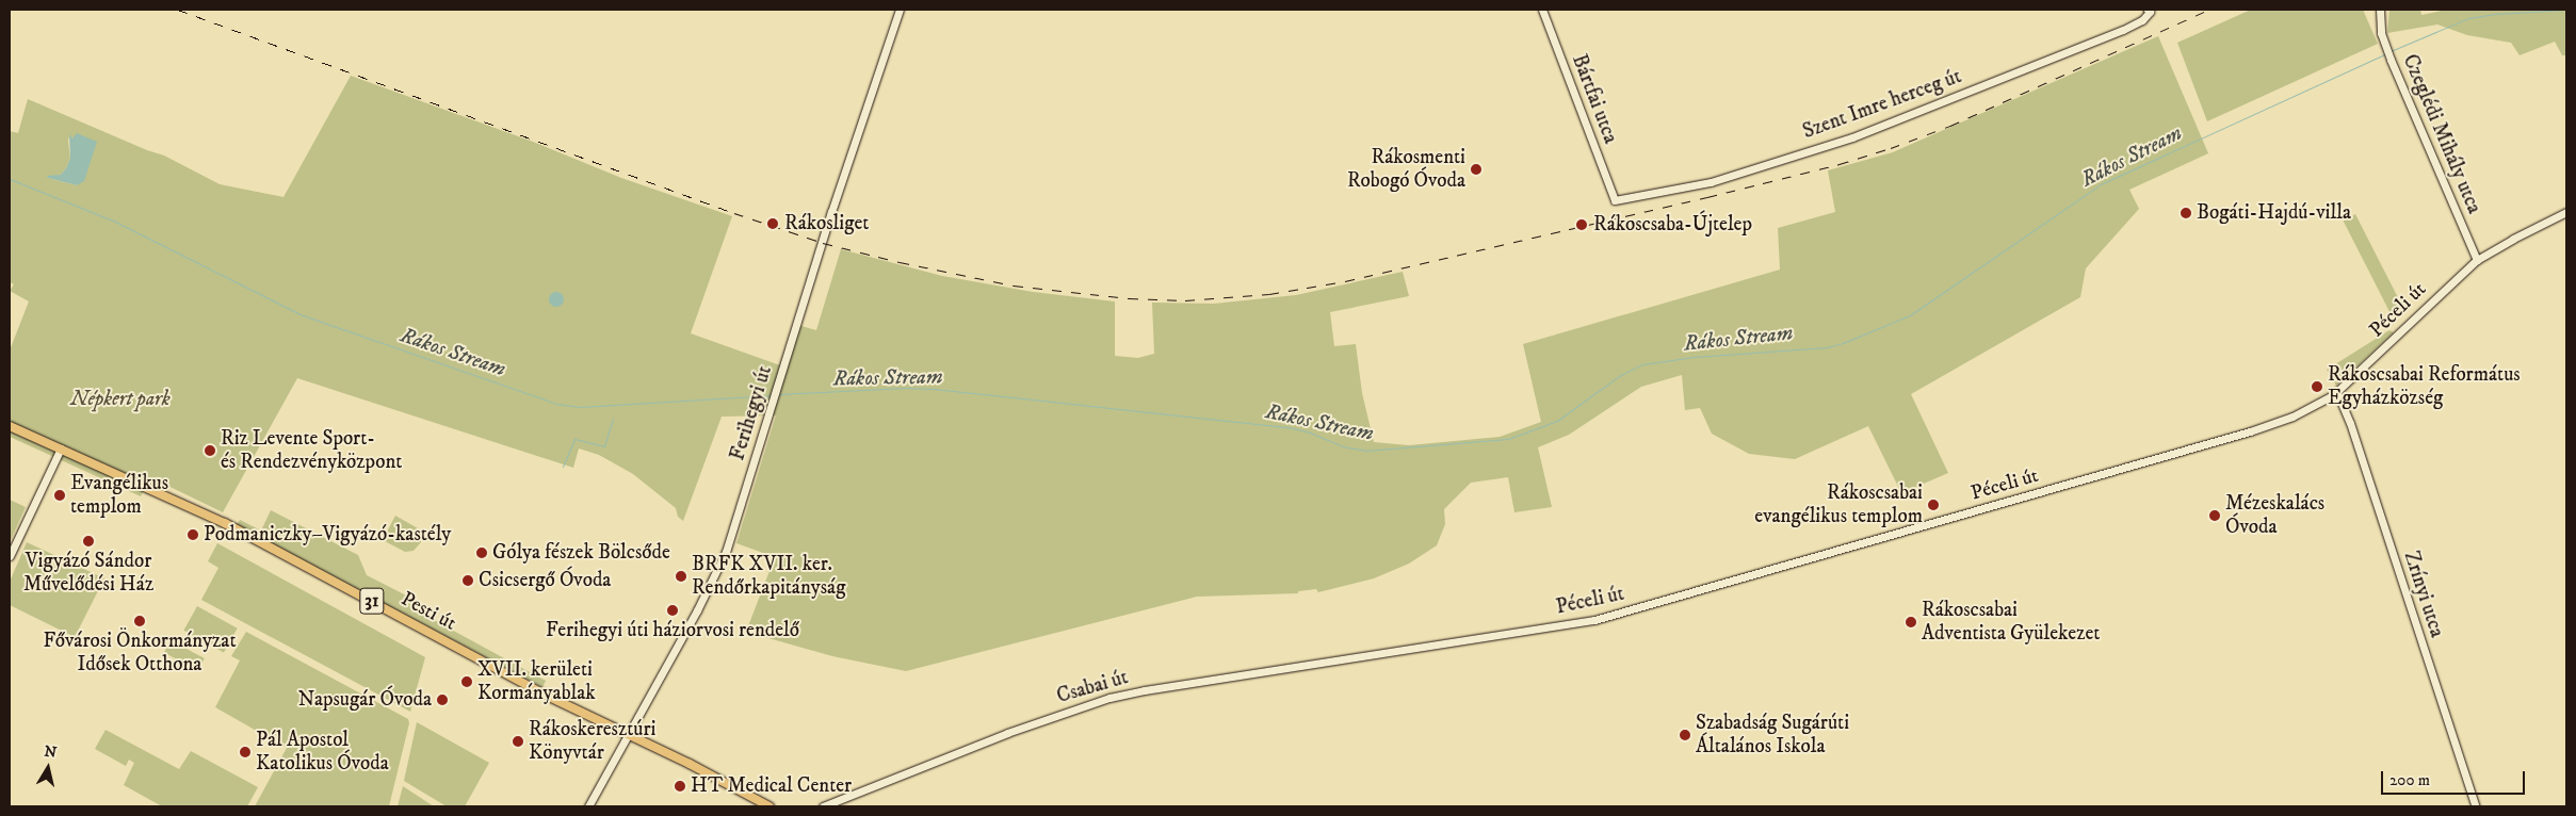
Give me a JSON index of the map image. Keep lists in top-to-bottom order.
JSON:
{
  "streets": {
    "main road": [
      "Bártfai utca",
      "Szent Imre herceg út",
      "Czeglédi Mihály utca",
      "Péceli út",
      "Ferihegyi út",
      "Zrínyi utca",
      "31",
      "Pesti út",
      "Csabai út"
    ]
  },
  "crossings": [
    ["Bártfai utca", "Szent Imre herceg út"],
    ["Czeglédi Mihály utca", "Péceli út"],
    ["Péceli út", "Zrínyi utca"],
    ["Péceli út", "Csabai út"],
    ["Ferihegyi út", "Pesti út"]
  ],
  "water": ["Rákos Stream"],
  "parks": ["Népkert park"],
  "places": [
    "Rákosmenti Robogó Óvoda",
    "Bogáti-Hajdú-villa",
    "Rákosliget",
    "Rákoscsaba-Újtelep",
    "Rákoscsabai Református Egyházközség",
    "Riz Levente Sport- és Rendezvényközpont",
    "Evangélikus templom",
    "Rákoscsabai evangélikus templom",
    "Mézeskalács Óvoda",
    "Podmaniczky–Vigyázó-kastély",
    "Vigyázó Sándor Művelődési Ház",
    "Gólya fészek Bölcsőde",
    "BRFK XVII. ker. Rendőrkapitányság",
    "Csicsergő Óvoda",
    "Ferihegyi úti háziorvosi rendelő",
    "Fővárosi Önkormányzat Idősek Otthona",
    "Rákoscsabai Adventista Gyülekezet",
    "XVII. kerületi Kormányablak",
    "Napsugár Óvoda",
    "Szabadság Sugárúti Általános Iskola",
    "Rákoskeresztúri Könyvtár",
    "Pál Apostol Katolikus Óvoda",
    "HT Medical Center"
  ],
  "scale_bar": "200 m",
  "north": "top"
}
